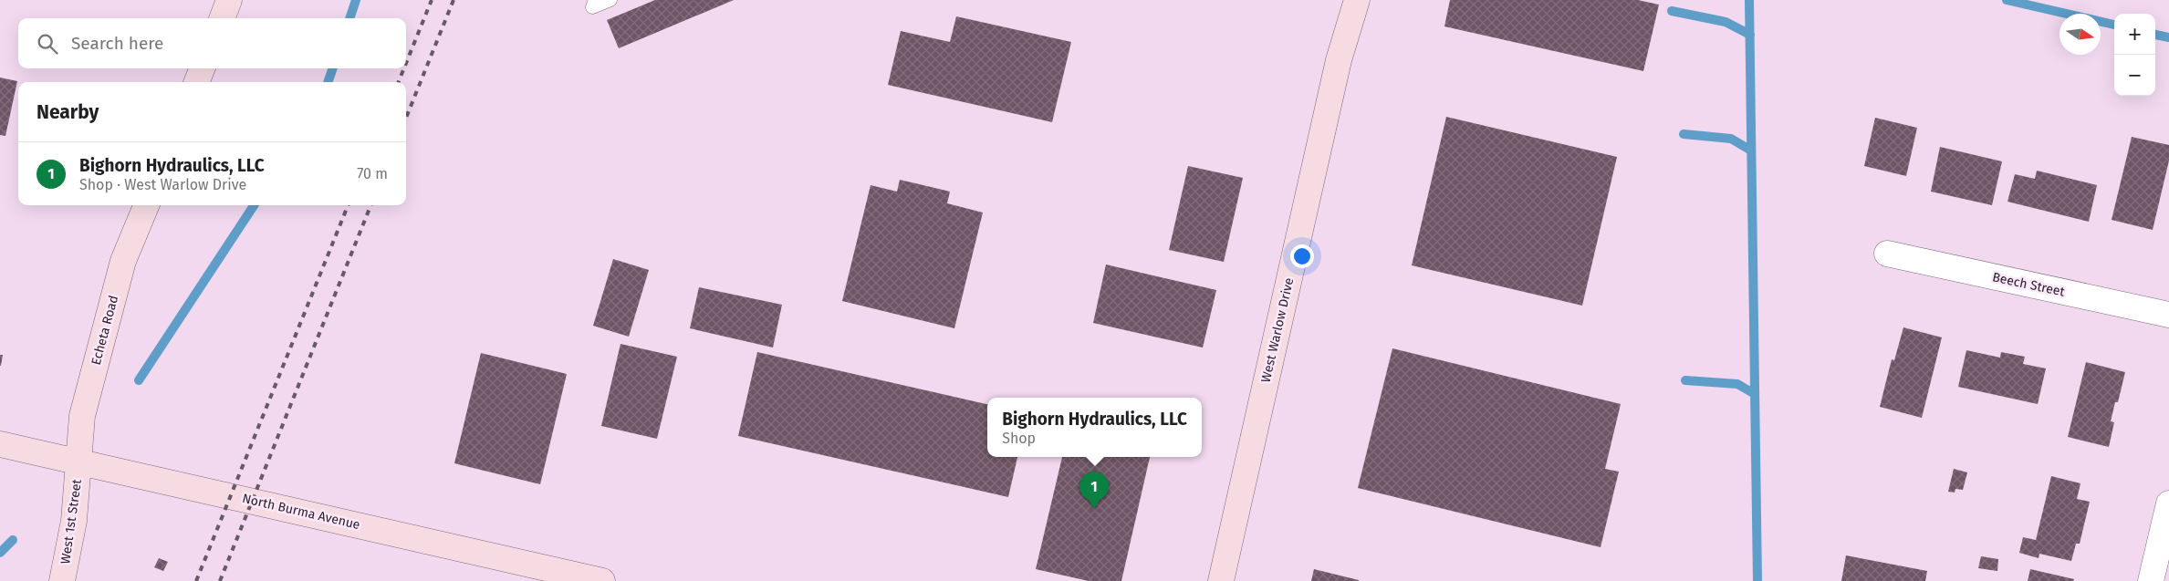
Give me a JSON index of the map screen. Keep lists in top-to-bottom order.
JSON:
{
  "streets": {
    "street": [
      "Beech Street",
      "Echeta Road",
      "West Warlow Drive",
      "North Burma Avenue",
      "West 1st Street"
    ]
  },
  "crossings": [
    ["Echeta Road", "North Burma Avenue"],
    ["Echeta Road", "West 1st Street"],
    ["North Burma Avenue", "West 1st Street"]
  ],
  "north": "right",
  "page": {
    "map_buttons": ["+", "−"],
    "search": "Search here",
    "heading": "Nearby",
    "list": [
      {
        "mark": "1",
        "name": "Bighorn Hydraulics, LLC",
        "note": "Shop · West Warlow Drive",
        "value": "70 m"
      }
    ],
    "popup": ["Bighorn Hydraulics, LLC", "Shop"],
    "pins": "1"
  }
}
